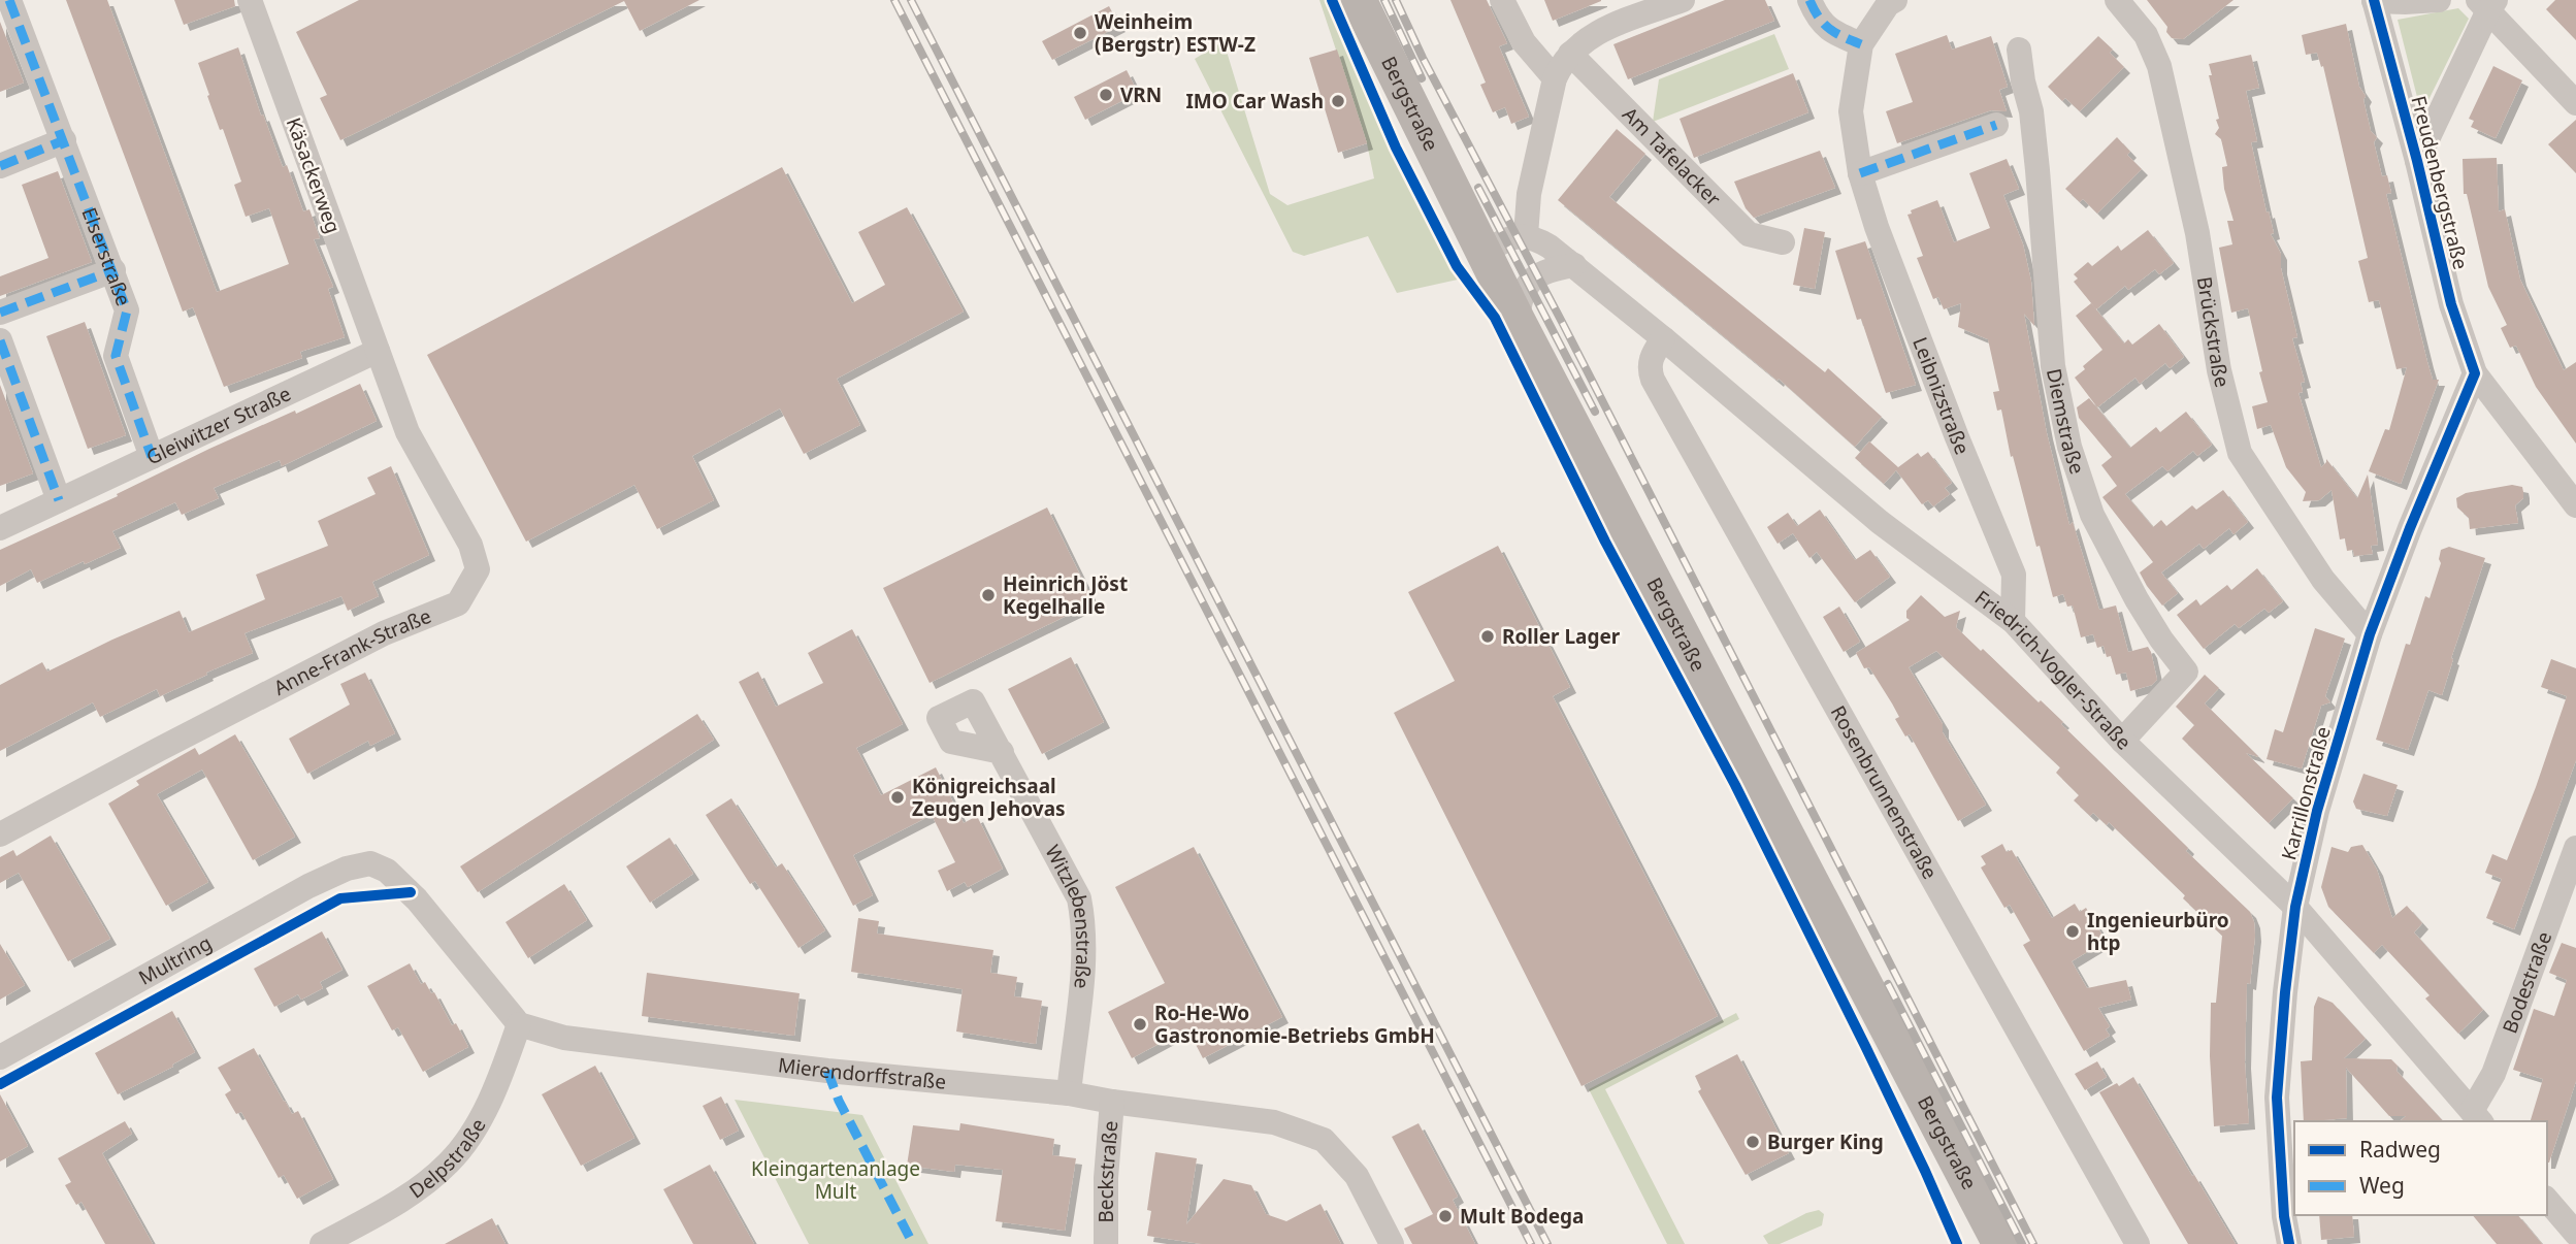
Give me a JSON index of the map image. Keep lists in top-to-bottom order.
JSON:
{
  "streets": {
    "main road": ["Bergstraße"],
    "street": [
      "Am Tafelacker",
      "Käsackerweg",
      "Freudenbergstraße",
      "Elserstraße",
      "Brückstraße",
      "Leibnizstraße",
      "Diemstraße",
      "Gleiwitzer Straße",
      "Anne-Frank-Straße",
      "Friedrich-Vogler-Straße",
      "Rosenbrunnenstraße",
      "Karrillonstraße",
      "Witzlebenstraße",
      "Multring",
      "Bodestraße",
      "Mierendorffstraße",
      "Delpstraße",
      "Beckstraße"
    ]
  },
  "crossings": [
    ["Käsackerweg", "Gleiwitzer Straße"],
    ["Käsackerweg", "Anne-Frank-Straße"],
    ["Freudenbergstraße", "Karrillonstraße"],
    ["Elserstraße", "Gleiwitzer Straße"],
    ["Brückstraße", "Karrillonstraße"],
    ["Leibnizstraße", "Friedrich-Vogler-Straße"],
    ["Diemstraße", "Friedrich-Vogler-Straße"],
    ["Gleiwitzer Straße", "Anne-Frank-Straße"],
    ["Friedrich-Vogler-Straße", "Rosenbrunnenstraße"],
    ["Friedrich-Vogler-Straße", "Karrillonstraße"],
    ["Friedrich-Vogler-Straße", "Bodestraße"],
    ["Witzlebenstraße", "Mierendorffstraße"],
    ["Multring", "Mierendorffstraße"],
    ["Multring", "Delpstraße"],
    ["Mierendorffstraße", "Delpstraße"],
    ["Mierendorffstraße", "Beckstraße"]
  ],
  "parks": ["Kleingartenanlage Mult"],
  "places": [
    "Weinheim (Bergstr) ESTW-Z",
    "VRN",
    "IMO Car Wash",
    "Heinrich Jöst Kegelhalle",
    "Roller Lager",
    "Königreichsaal Zeugen Jehovas",
    "Ingenieurbüro htp",
    "Ro-He-Wo Gastronomie-Betriebs GmbH",
    "Burger King",
    "Mult Bodega"
  ],
  "legend": ["Radweg", "Weg"]
}
